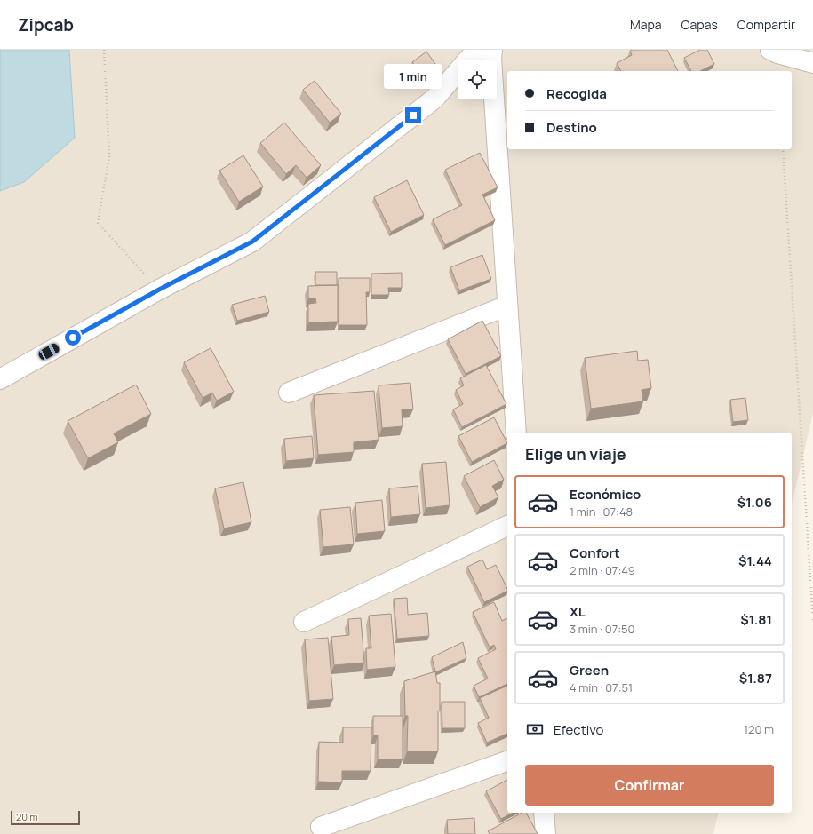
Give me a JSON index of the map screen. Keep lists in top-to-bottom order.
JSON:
{
  "scale_bar": "20 m",
  "page": {
    "header": "Zipcab",
    "nav": ["Mapa", "Capas", "Compartir"],
    "bubble": "1 min",
    "banner": ["Recogida", "Destino"],
    "heading": "Elige un viaje",
    "list": [
      {
        "name": "Económico",
        "note": "1 min · 07:48",
        "value": "$1.06"
      },
      {
        "name": "Confort",
        "note": "2 min · 07:49",
        "value": "$1.44"
      },
      {
        "name": "XL",
        "note": "3 min · 07:50",
        "value": "$1.81"
      },
      {
        "name": "Green",
        "note": "4 min · 07:51",
        "value": "$1.87"
      }
    ],
    "pay": ["Efectivo", "120 m"],
    "buttons": "Confirmar",
    "scale": "20 m"
  }
}
